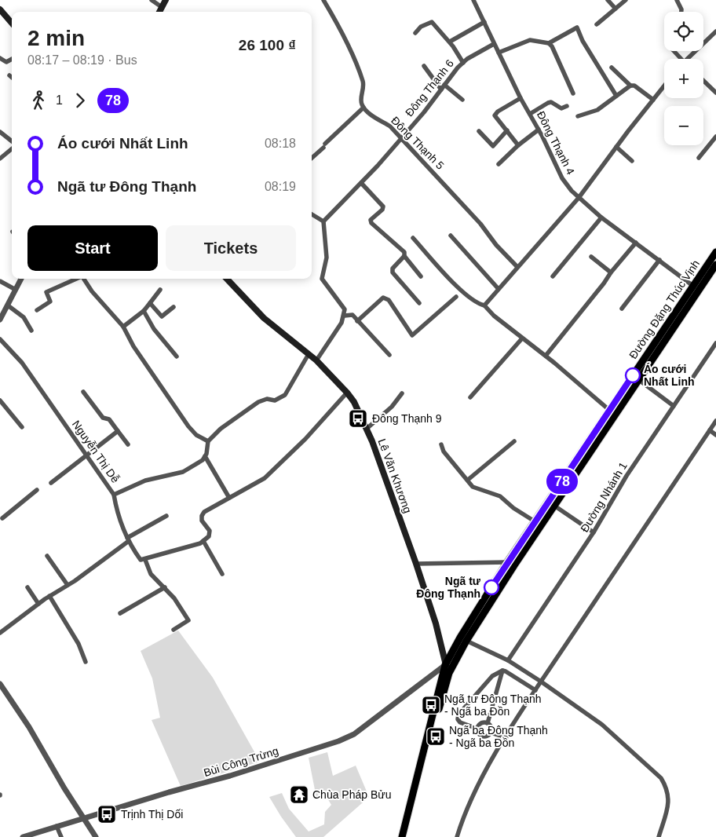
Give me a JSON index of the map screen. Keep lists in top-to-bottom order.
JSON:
{
  "streets": {
    "main road": ["Đường Đặng Thúc Vịnh", "Lê Văn Khương"],
    "street": [
      "Đông Thạnh 6",
      "Đông Thạnh 5",
      "Đông Thạnh 4",
      "Nguyễn Thị Dễ",
      "Đường Nhánh 1",
      "Bùi Công Trừng"
    ]
  },
  "crossings": [
    ["Đông Thạnh 6", "Đông Thạnh 5"],
    ["Đông Thạnh 6", "Đông Thạnh 4"],
    ["Đông Thạnh 4", "Đường Đặng Thúc Vịnh"],
    ["Đường Đặng Thúc Vịnh", "Lê Văn Khương"],
    ["Đường Đặng Thúc Vịnh", "Bùi Công Trừng"],
    ["Lê Văn Khương", "Bùi Công Trừng"]
  ],
  "places": {
    "other": ["Áo cưới Nhất Linh", "Ngã tư Đông Thạnh"],
    "bus stop": [
      "Đông Thạnh 9",
      "Ngã tư Đông Thạnh - Ngã ba Đồn",
      "Ngã ba Đông Thạnh - Ngã ba Đồn",
      "Trịnh Thị Dối"
    ],
    "temple": ["Chùa Pháp Bửu"]
  },
  "lines": ["bus line 78"],
  "page": {
    "on_map": "78",
    "map_buttons": ["+", "−"],
    "heading": ["2 min", "08:17 – 08:19 · Bus", "26 100 ₫"],
    "legs": ["1", "78"],
    "list": [
      {
        "name": "Áo cưới Nhất Linh",
        "value": "08:18"
      },
      {
        "name": "Ngã tư Đông Thạnh",
        "value": "08:19"
      }
    ],
    "buttons": ["Start", "Tickets"]
  }
}
